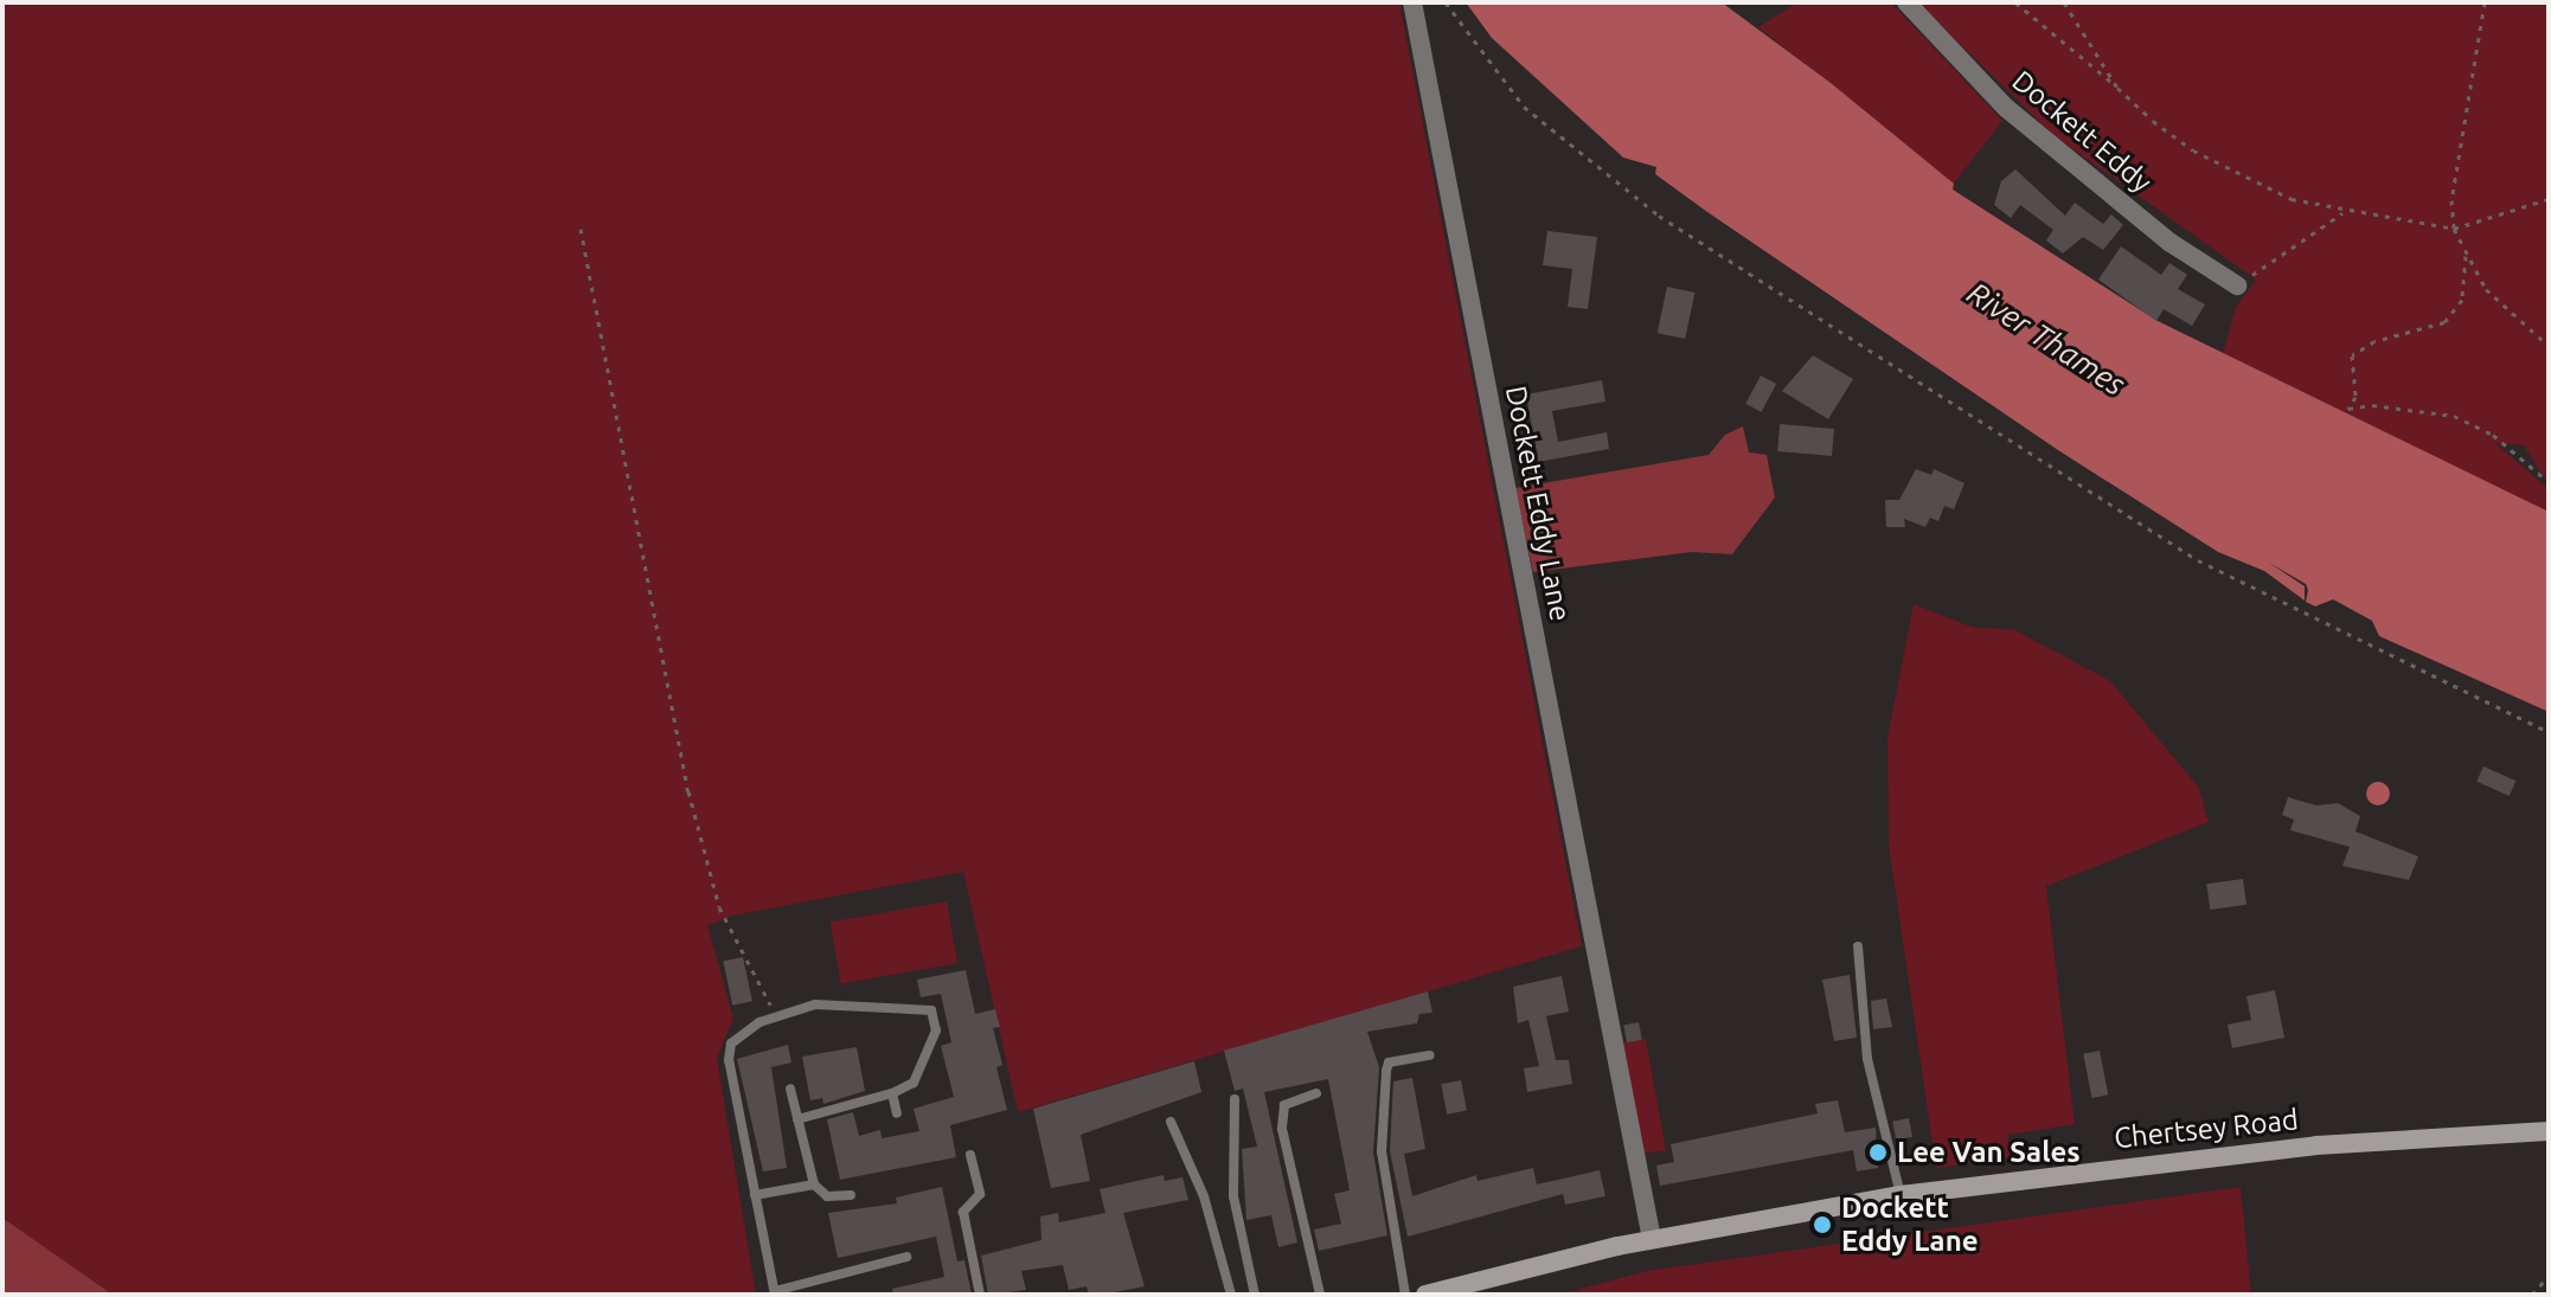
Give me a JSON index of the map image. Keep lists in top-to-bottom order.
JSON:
{
  "streets": {
    "main road": ["Chertsey Road"],
    "street": ["Dockett Eddy", "Dockett Eddy Lane"]
  },
  "crossings": [
    ["Dockett Eddy Lane", "Chertsey Road"]
  ],
  "water": ["River Thames"],
  "places": ["Lee Van Sales", "Dockett Eddy Lane"]
}
